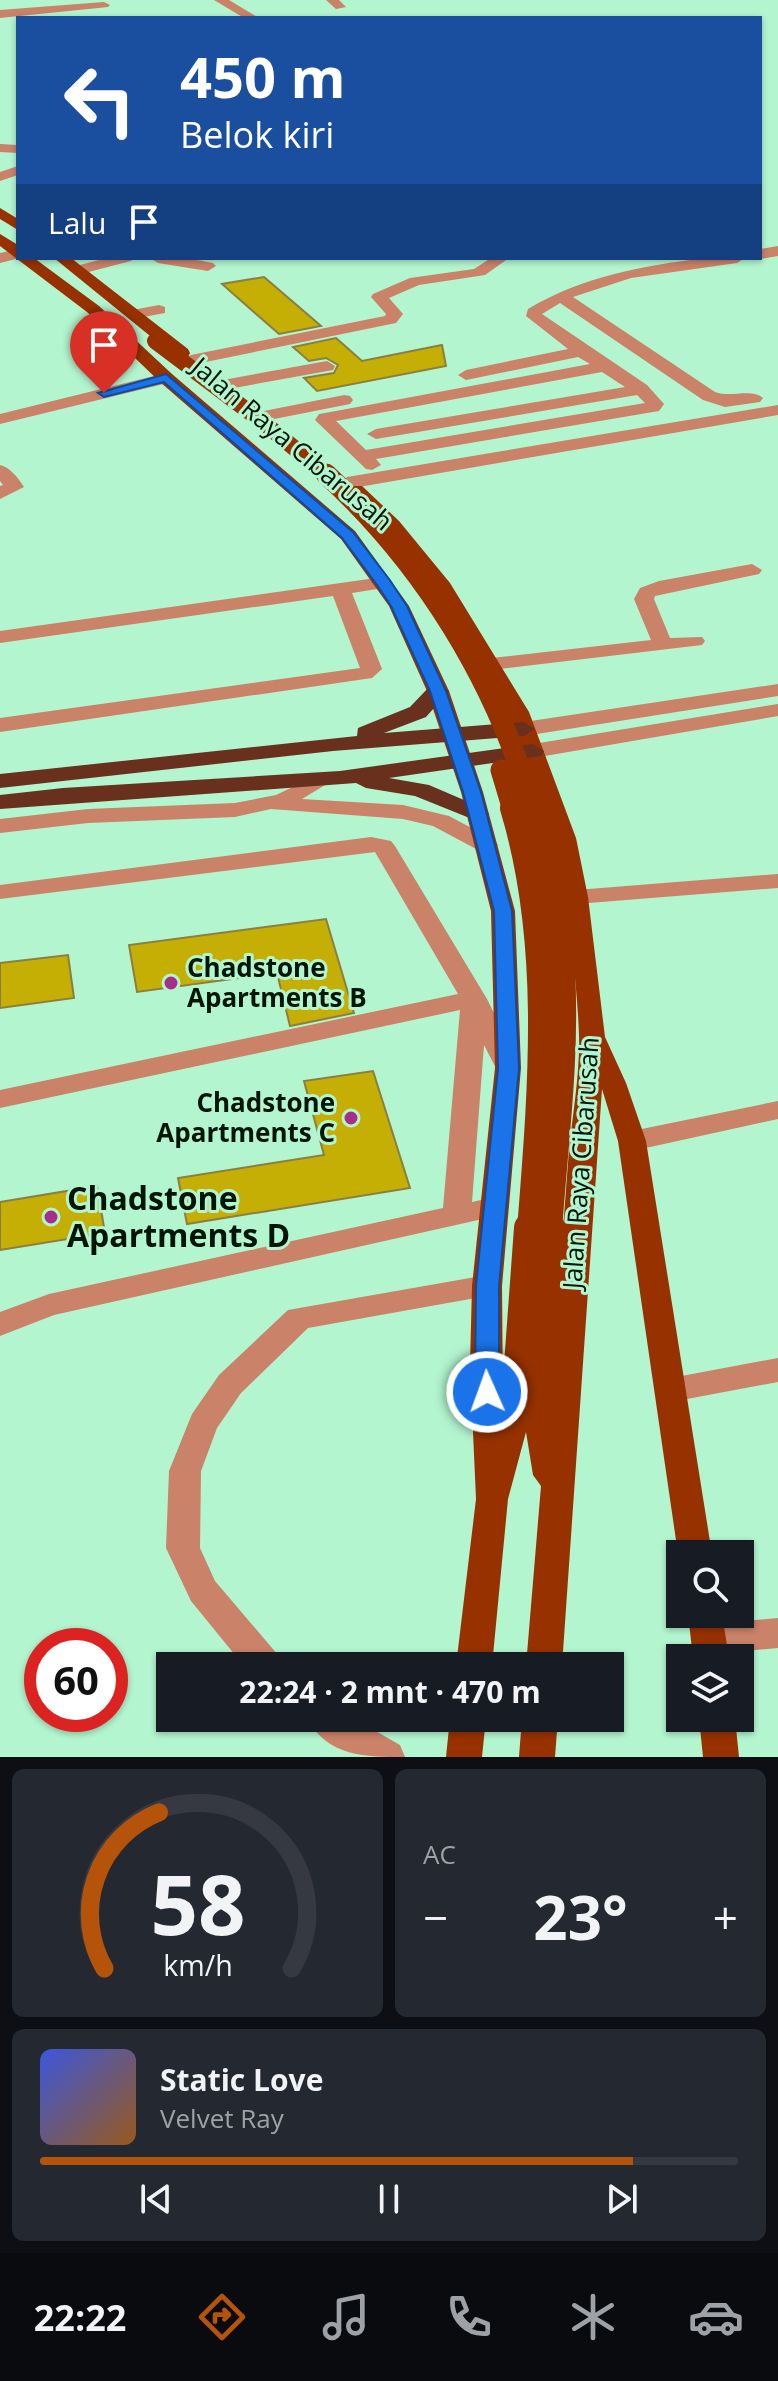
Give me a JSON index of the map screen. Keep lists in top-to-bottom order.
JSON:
{
  "streets": {
    "main road": ["Jalan Raya Cibarusah"]
  },
  "places": ["Chadstone Apartments B", "Chadstone Apartments C", "Chadstone Apartments D"],
  "page": {
    "turn": ["450 m", "Belok kiri"],
    "then": "Lalu",
    "limit": "60",
    "trip": "22:24 · 2 mnt · 470 m",
    "tile": "AC",
    "heat": ["−", "23°", "+"],
    "song": ["Static Love", "Velvet Ray"],
    "tabs": "22:22",
    "gauge": ["58", "km/h"]
  }
}
